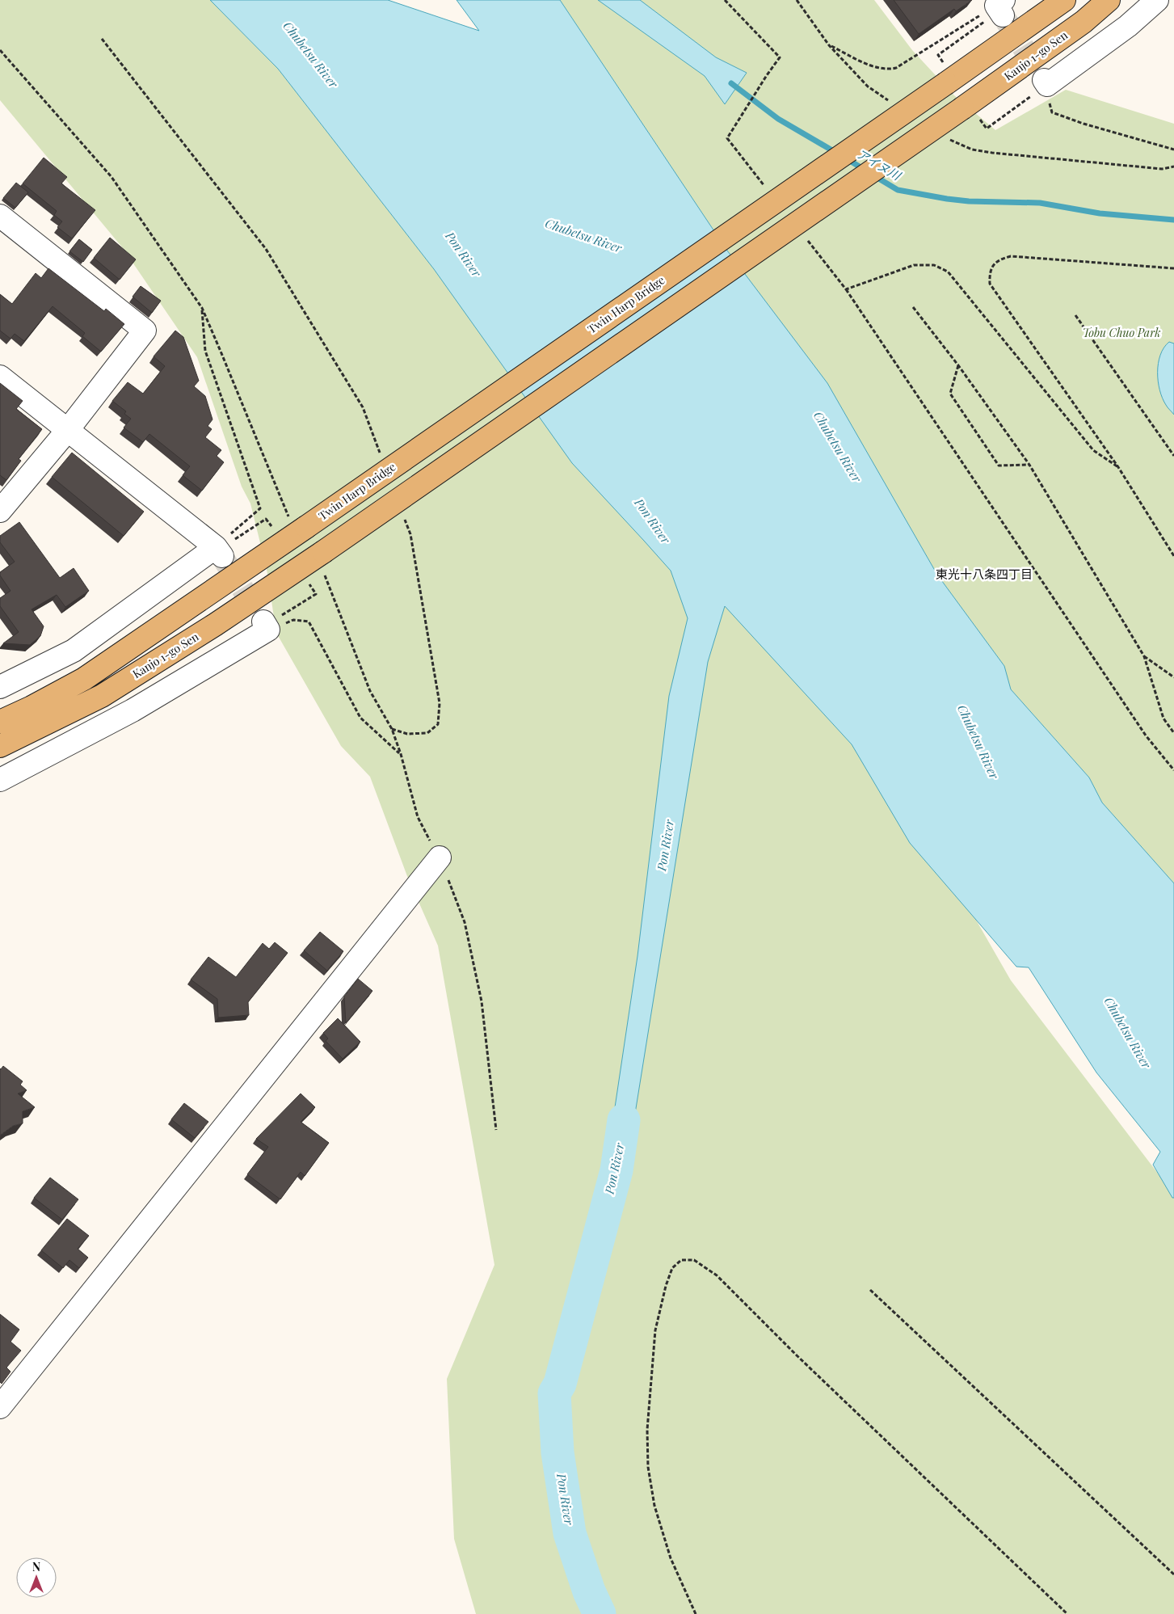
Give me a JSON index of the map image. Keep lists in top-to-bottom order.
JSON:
{
  "streets": {
    "main road": ["Kanjo 1-go Sen", "Twin Harp Bridge"]
  },
  "districts": ["東光十八条四丁目"],
  "water": ["Chubetsu River", "アイヌ川", "Pon River"],
  "parks": ["Tobu Chuo Park"],
  "north": "top"
}
